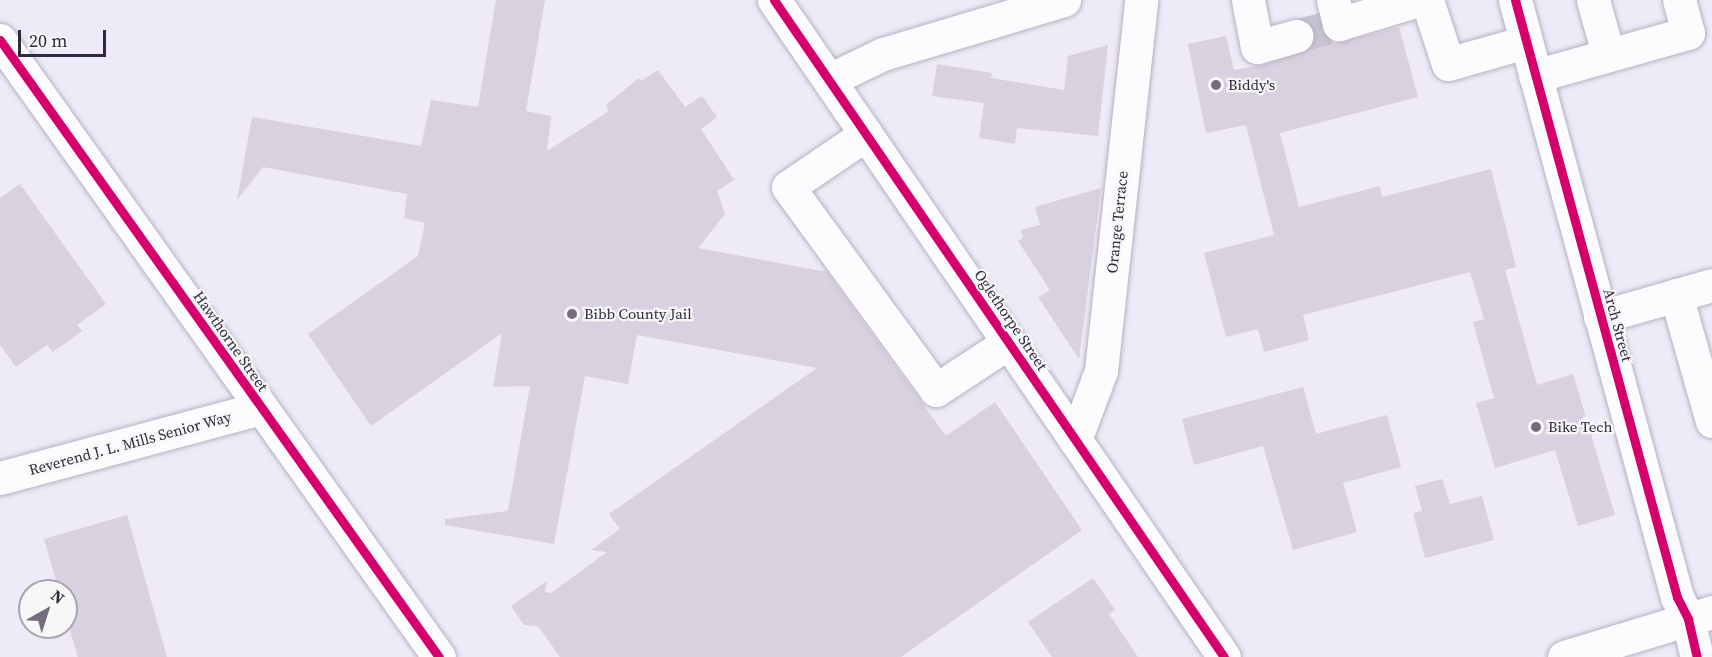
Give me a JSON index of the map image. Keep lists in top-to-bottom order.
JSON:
{
  "streets": {
    "street": [
      "Orange Terrace",
      "Oglethorpe Street",
      "Arch Street",
      "Hawthorne Street",
      "Reverend J. L. Mills Senior Way"
    ]
  },
  "crossings": [
    ["Orange Terrace", "Oglethorpe Street"],
    ["Hawthorne Street", "Reverend J. L. Mills Senior Way"]
  ],
  "places": ["Biddy's", "Bibb County Jail", "Bike Tech"],
  "scale_bar": "20 m",
  "north": "top right"
}
